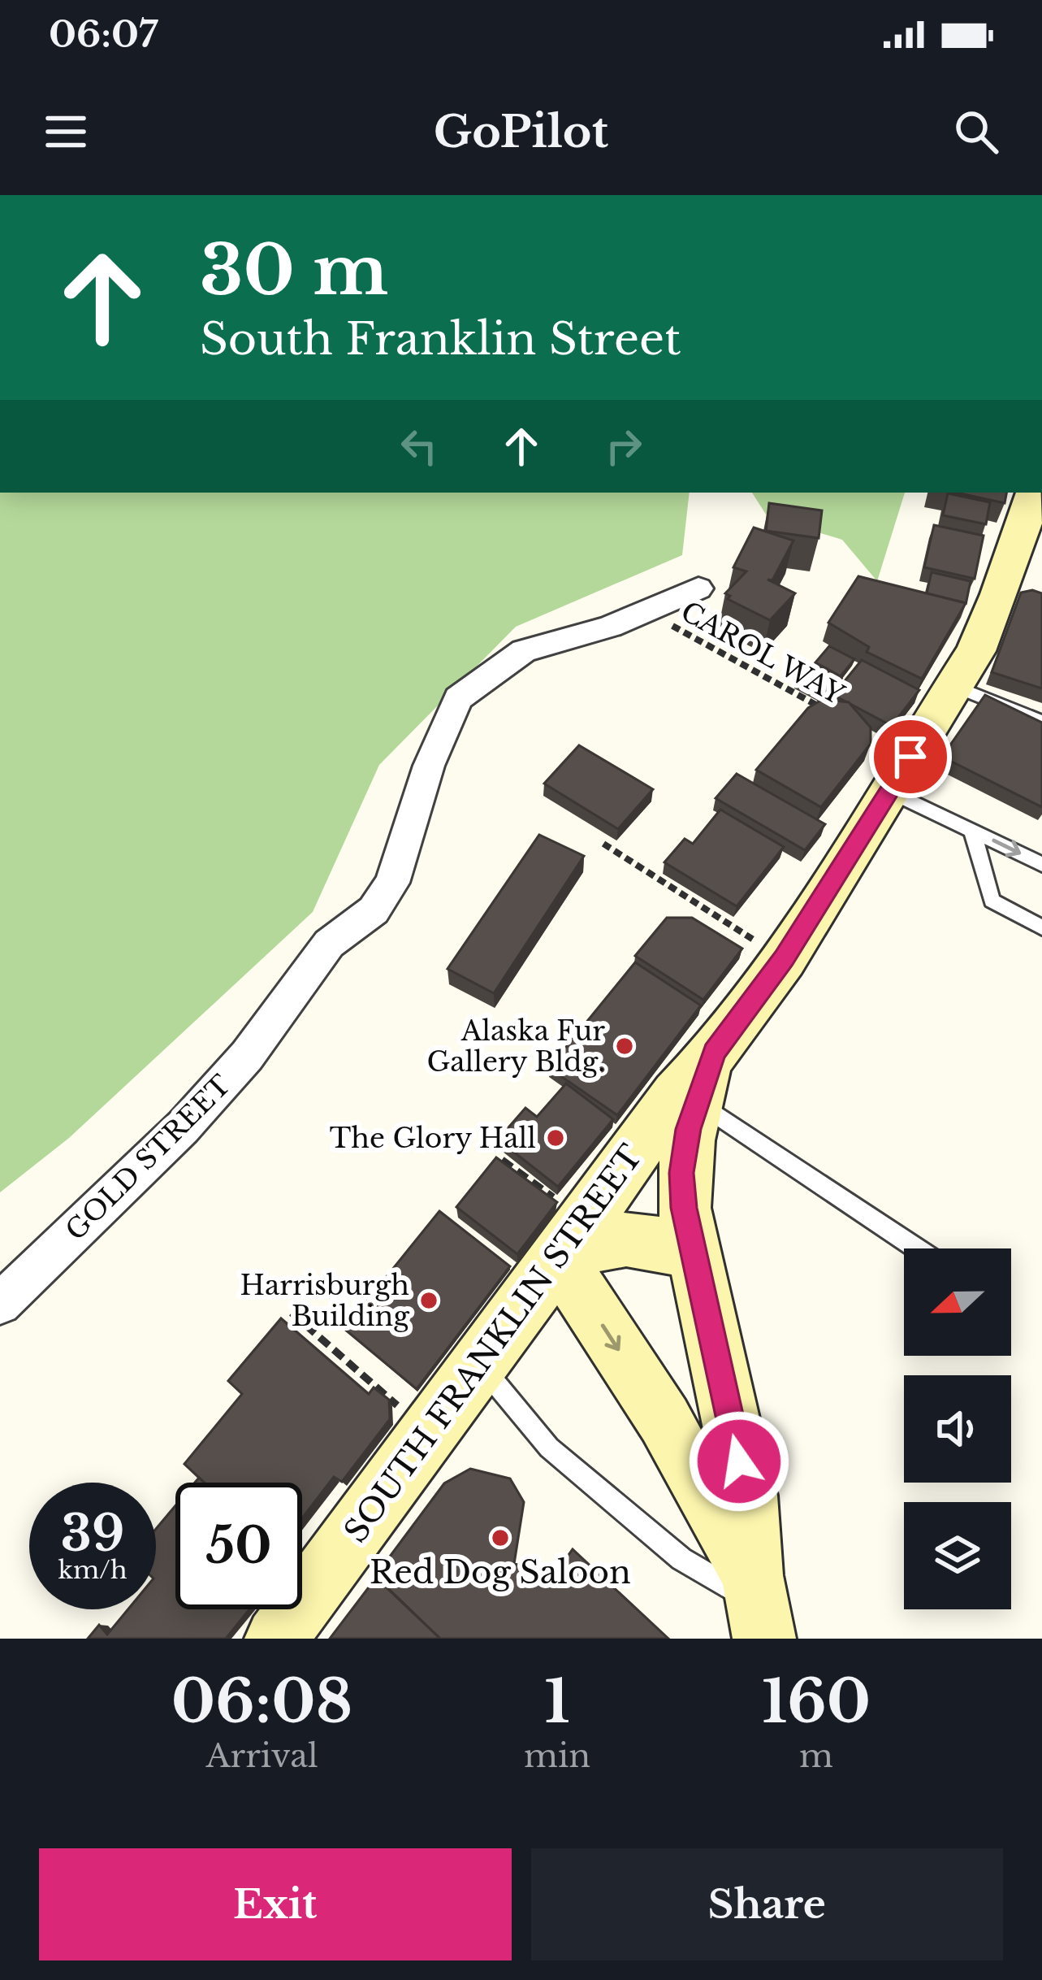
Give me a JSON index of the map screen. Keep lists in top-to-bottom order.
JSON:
{
  "streets": {
    "main road": ["SOUTH FRANKLIN STREET"],
    "street": ["GOLD STREET"],
    "path": ["CAROL WAY"]
  },
  "crossings": [
    ["CAROL WAY", "GOLD STREET"]
  ],
  "places": [
    "Alaska Fur Gallery Bldg.",
    "The Glory Hall",
    "Harrisburgh Building",
    "Red Dog Saloon"
  ],
  "north": "left",
  "page": {
    "status": "06:07",
    "header": "GoPilot",
    "turn": ["30 m", "South Franklin Street"],
    "speed": "39 km/h",
    "limit": "50",
    "eta": [
      "06:08",
      "Arrival",
      "1",
      "min",
      "160",
      "m"
    ],
    "buttons": ["Exit", "Share"]
  }
}
